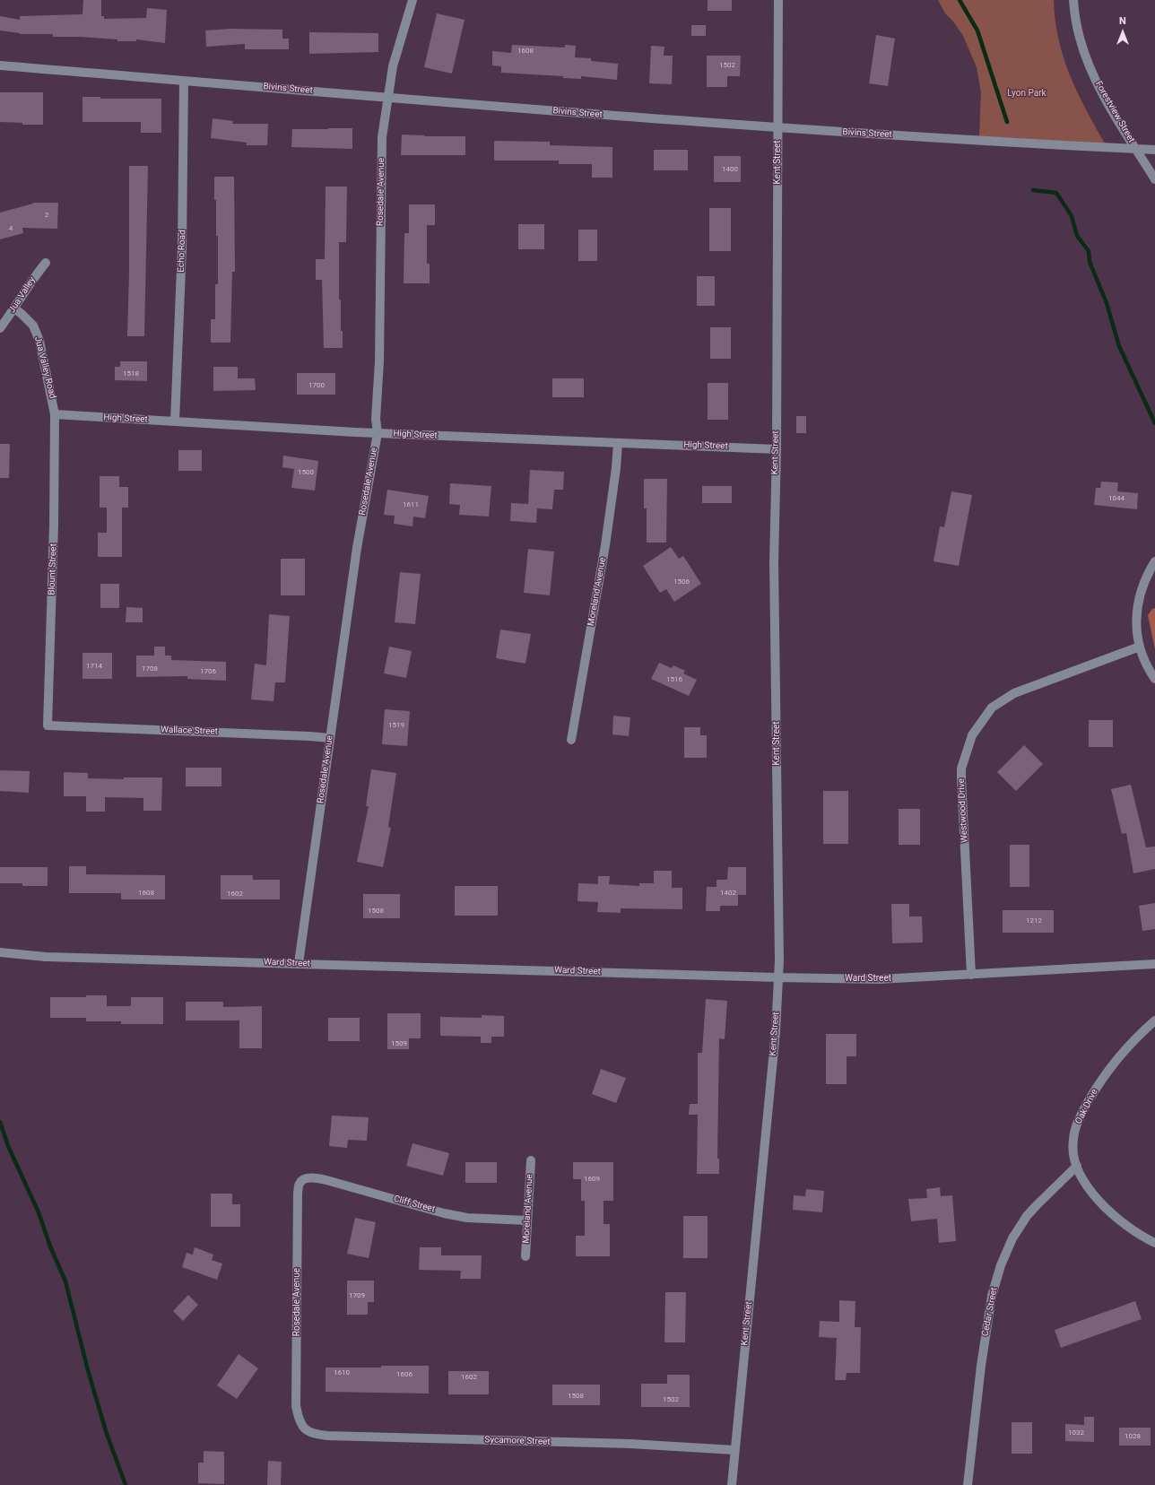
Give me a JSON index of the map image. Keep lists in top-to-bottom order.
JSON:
{
  "streets": {
    "street": [
      "Bivins Street",
      "Forestview Street",
      "Kent Street",
      "Rosedale Avenue",
      "Echo Road",
      "Jua Valley",
      "Jua Valley Road",
      "High Street",
      "Blount Street",
      "Moreland Avenue",
      "Wallace Street",
      "Westwood Drive",
      "Ward Street",
      "Oak Drive",
      "Cliff Street",
      "Cedar Street",
      "Sycamore Street"
    ]
  },
  "crossings": [
    ["Bivins Street", "Forestview Street"],
    ["Bivins Street", "Kent Street"],
    ["Bivins Street", "Rosedale Avenue"],
    ["Bivins Street", "Echo Road"],
    ["Kent Street", "High Street"],
    ["Kent Street", "Ward Street"],
    ["Kent Street", "Sycamore Street"],
    ["Rosedale Avenue", "High Street"],
    ["Rosedale Avenue", "Wallace Street"],
    ["Rosedale Avenue", "Ward Street"],
    ["Rosedale Avenue", "Cliff Street"],
    ["Rosedale Avenue", "Sycamore Street"],
    ["Echo Road", "High Street"],
    ["Jua Valley", "Jua Valley Road"],
    ["Jua Valley Road", "High Street"],
    ["Jua Valley Road", "Blount Street"],
    ["High Street", "Blount Street"],
    ["High Street", "Moreland Avenue"],
    ["Blount Street", "Wallace Street"],
    ["Moreland Avenue", "Cliff Street"],
    ["Westwood Drive", "Ward Street"],
    ["Oak Drive", "Cedar Street"]
  ],
  "parks": ["Lyon Park"],
  "house_numbers": [
    "1608",
    "1502",
    "1400",
    "2",
    "4",
    "1518",
    "1700",
    "1500",
    "1044",
    "1611",
    "1506",
    "1714",
    "1708",
    "1706",
    "1516",
    "1519",
    "1608",
    "1402",
    "1602",
    "1508",
    "1212",
    "1509",
    "1609",
    "1709",
    "1610",
    "1606",
    "1602",
    "1508",
    "1502",
    "1032",
    "1028"
  ],
  "north": "top"
}
